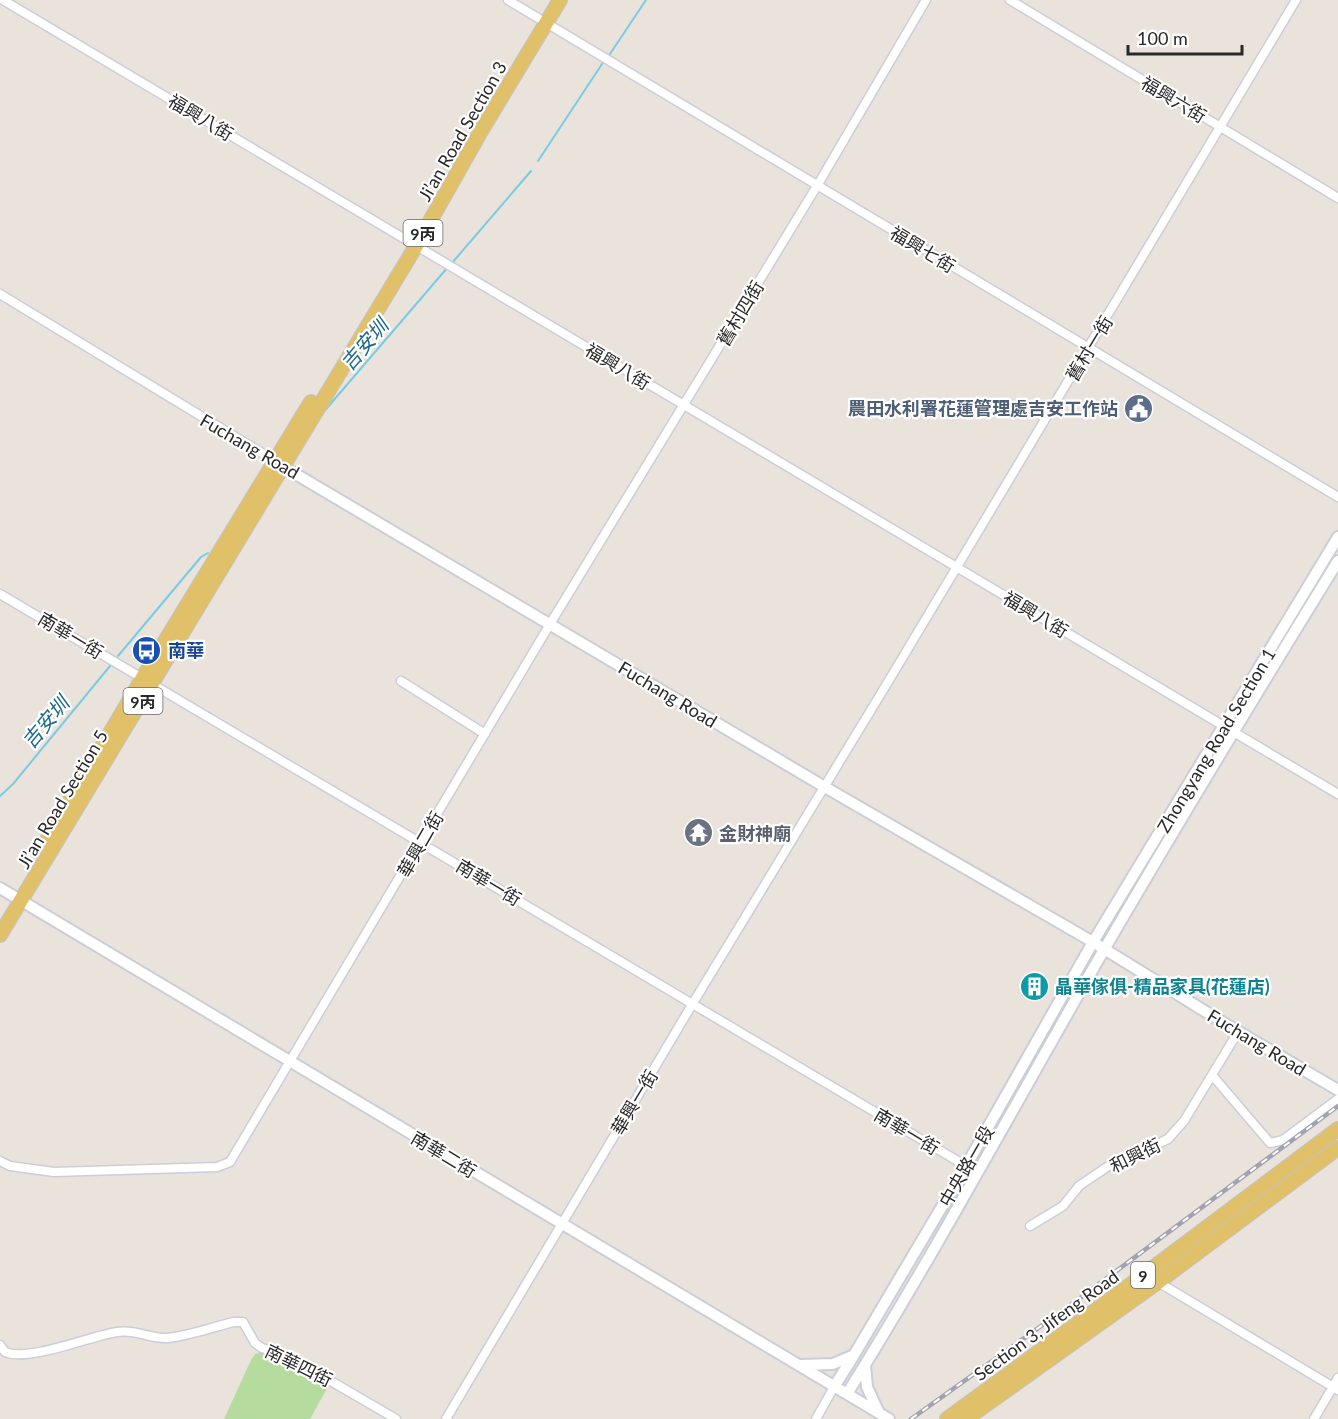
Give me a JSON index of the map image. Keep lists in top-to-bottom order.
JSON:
{
  "streets": {
    "main road": [
      "Ji’an Road Section 3",
      "9丙",
      "Ji’an Road Section 5",
      "9",
      "Section 3, Jifeng Road"
    ],
    "street": [
      "福興六街",
      "福興八街",
      "福興七街",
      "舊村四街",
      "舊村一街",
      "Fuchang Road",
      "南華一街",
      "Zhongyang Road Section 1",
      "華興二街",
      "華興一街",
      "南華二街",
      "和興街",
      "中央路一段",
      "南華四街"
    ]
  },
  "crossings": [
    ["福興六街", "舊村一街"],
    ["福興八街", "Ji’an Road Section 3"],
    ["福興八街", "舊村四街"],
    ["福興八街", "舊村一街"],
    ["福興八街", "Zhongyang Road Section 1"],
    ["Ji’an Road Section 3", "福興七街"],
    ["Ji’an Road Section 3", "Fuchang Road"],
    ["Ji’an Road Section 3", "Ji’an Road Section 5"],
    ["福興七街", "舊村四街"],
    ["福興七街", "舊村一街"],
    ["舊村四街", "Fuchang Road"],
    ["舊村四街", "華興二街"],
    ["舊村一街", "Fuchang Road"],
    ["舊村一街", "華興一街"],
    ["Fuchang Road", "Zhongyang Road Section 1"],
    ["Fuchang Road", "Ji’an Road Section 5"],
    ["Fuchang Road", "華興二街"],
    ["Fuchang Road", "華興一街"],
    ["Fuchang Road", "和興街"],
    ["Fuchang Road", "中央路一段"],
    ["南華一街", "Ji’an Road Section 5"],
    ["南華一街", "華興二街"],
    ["南華一街", "華興一街"],
    ["南華一街", "中央路一段"],
    ["Zhongyang Road Section 1", "中央路一段"],
    ["Ji’an Road Section 5", "南華二街"],
    ["華興二街", "南華二街"],
    ["華興一街", "南華二街"],
    ["南華二街", "中央路一段"]
  ],
  "water": ["吉安圳"],
  "places": {
    "public building": ["農田水利署花蓮管理處吉安工作站"],
    "bus stop": ["南華"],
    "temple": ["金財神廟"],
    "building": ["晶華傢俱-精品家具(花蓮店)"]
  },
  "scale_bar": "100 m"
}
